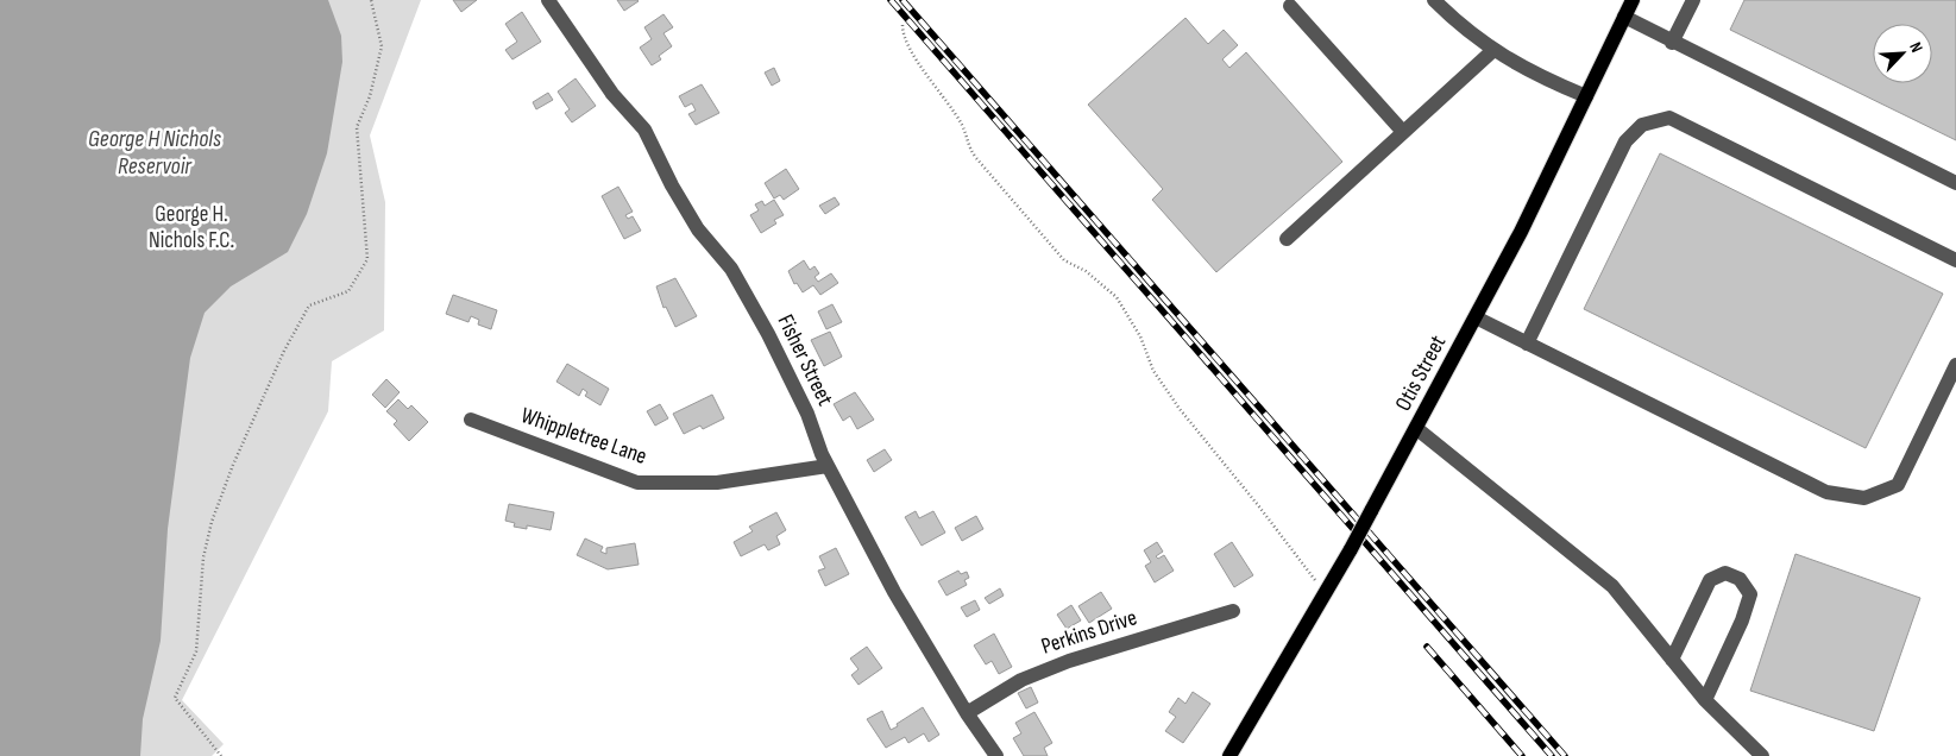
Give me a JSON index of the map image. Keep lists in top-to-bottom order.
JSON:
{
  "streets": {
    "main road": ["Otis Street"],
    "street": ["Fisher Street", "Whippletree Lane", "Perkins Drive"]
  },
  "crossings": [
    ["Fisher Street", "Whippletree Lane"],
    ["Fisher Street", "Perkins Drive"]
  ],
  "water": ["George H Nichols Reservoir"],
  "parks": ["George H. Nichols F.C."],
  "north": "top right"
}
